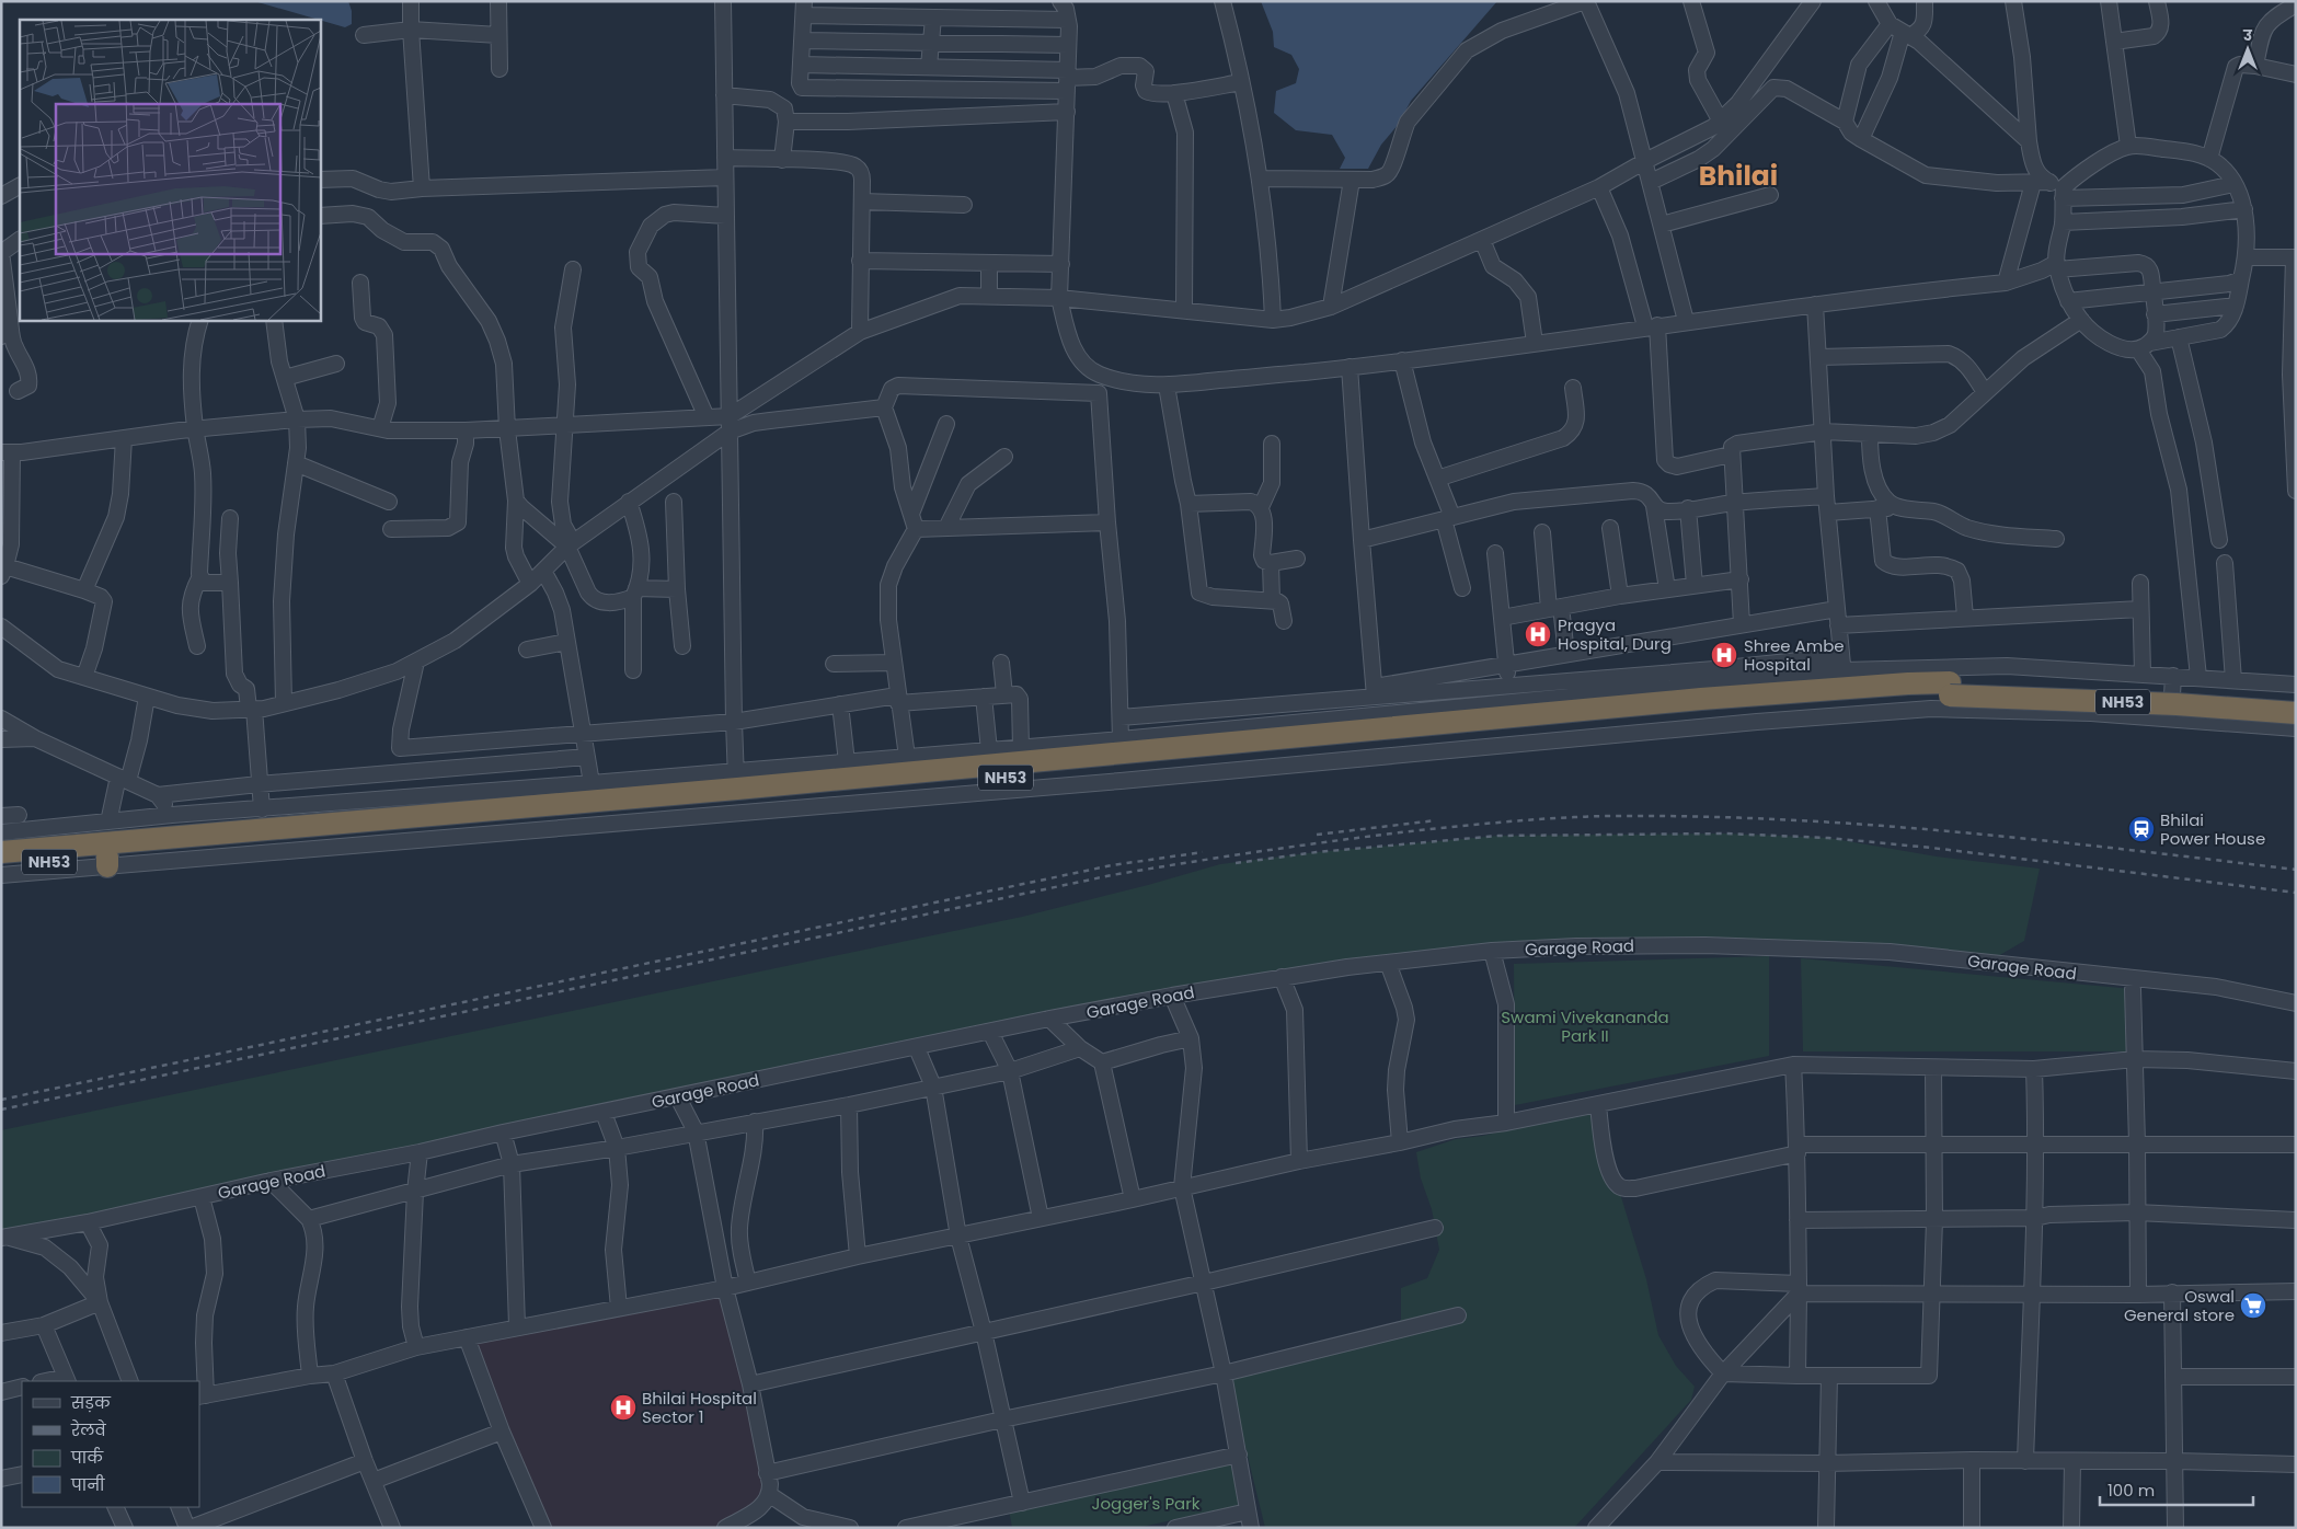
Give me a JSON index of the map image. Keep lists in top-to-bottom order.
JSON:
{
  "streets": {
    "highway": ["NH53"],
    "street": ["Garage Road"]
  },
  "districts": ["Bhilai"],
  "parks": ["Swami Vivekananda Park II", "Jogger's Park"],
  "places": {
    "hospital": ["Pragya Hospital, Durg", "Shree Ambe Hospital", "Bhilai Hospital Sector 1"],
    "station": ["Bhilai Power House"],
    "supermarket": ["Oswal General store"]
  },
  "legend": [
    "सड़क",
    "रेलवे",
    "पार्क",
    "पानी"
  ],
  "scale_bar": "100 m",
  "north": "top"
}
